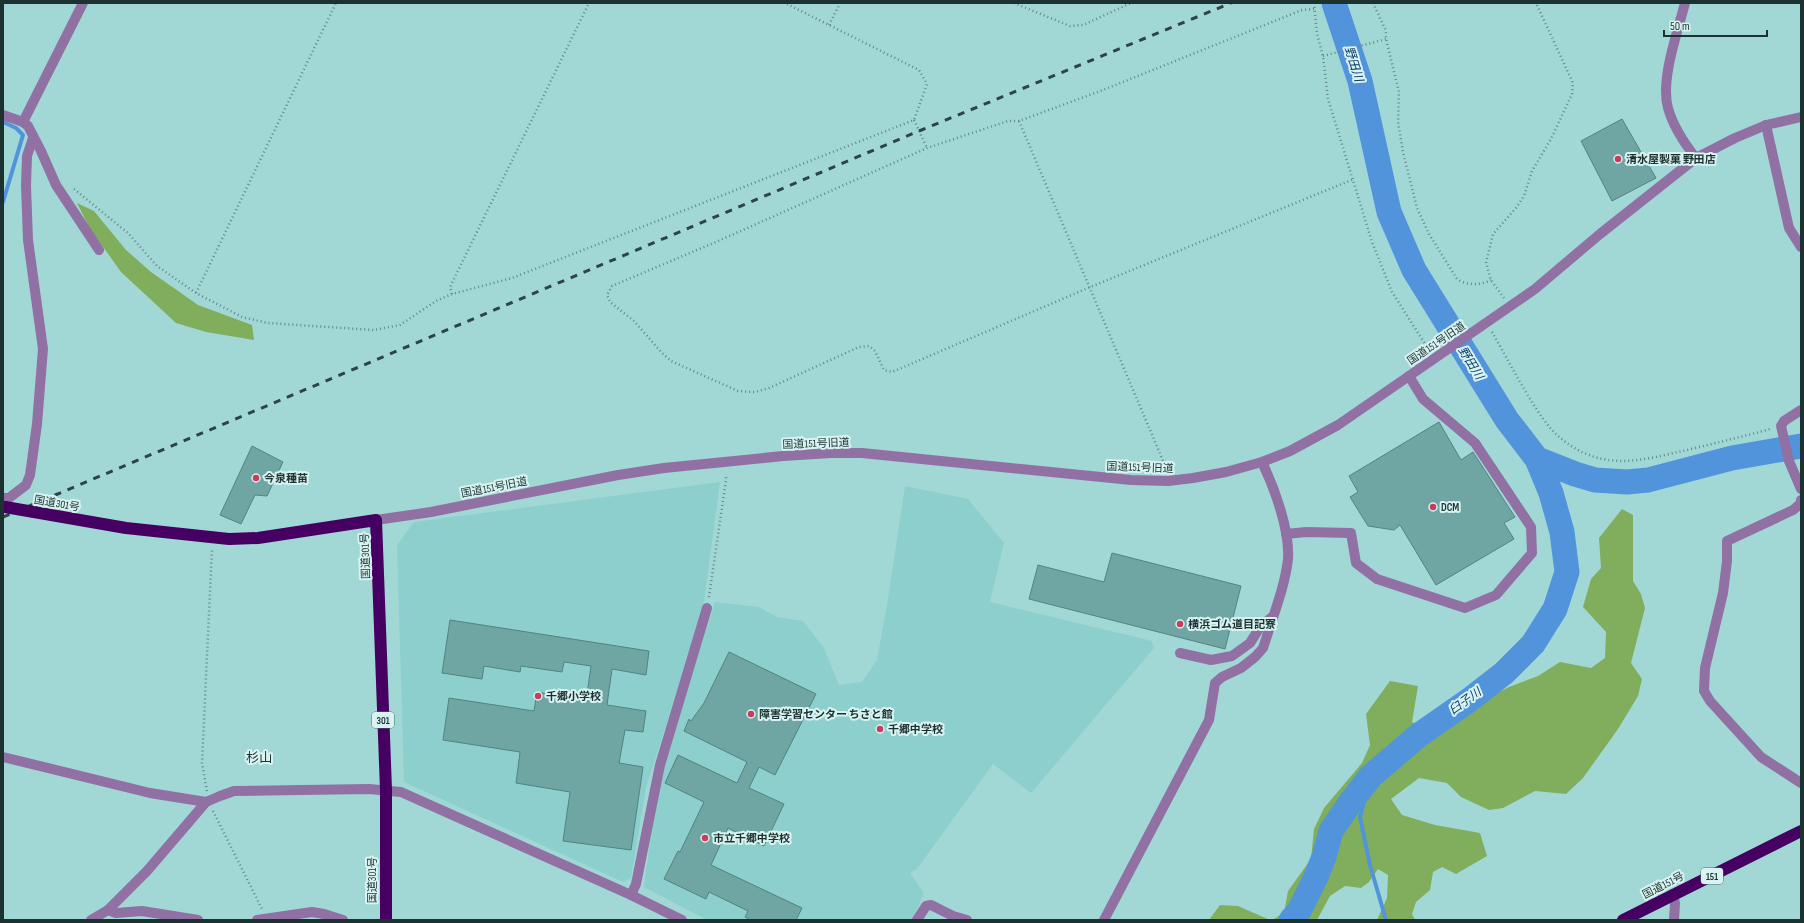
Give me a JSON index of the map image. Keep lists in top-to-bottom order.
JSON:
{
  "streets": {
    "highway": [
      "国道301号",
      "301",
      "151",
      "国道151号"
    ],
    "street": ["国道151号旧道"]
  },
  "crossings": [
    ["国道151号旧道", "国道301号"]
  ],
  "districts": ["杉山"],
  "water": ["野田川", "臼子川"],
  "places": [
    "清水屋製菓 野田店",
    "今泉種苗",
    "DCM",
    "横浜ゴム道目記寮",
    "千郷小学校",
    "障害学習センター ちさと館",
    "千郷中学校",
    "市立千郷中学校"
  ],
  "scale_bar": "50 m"
}
